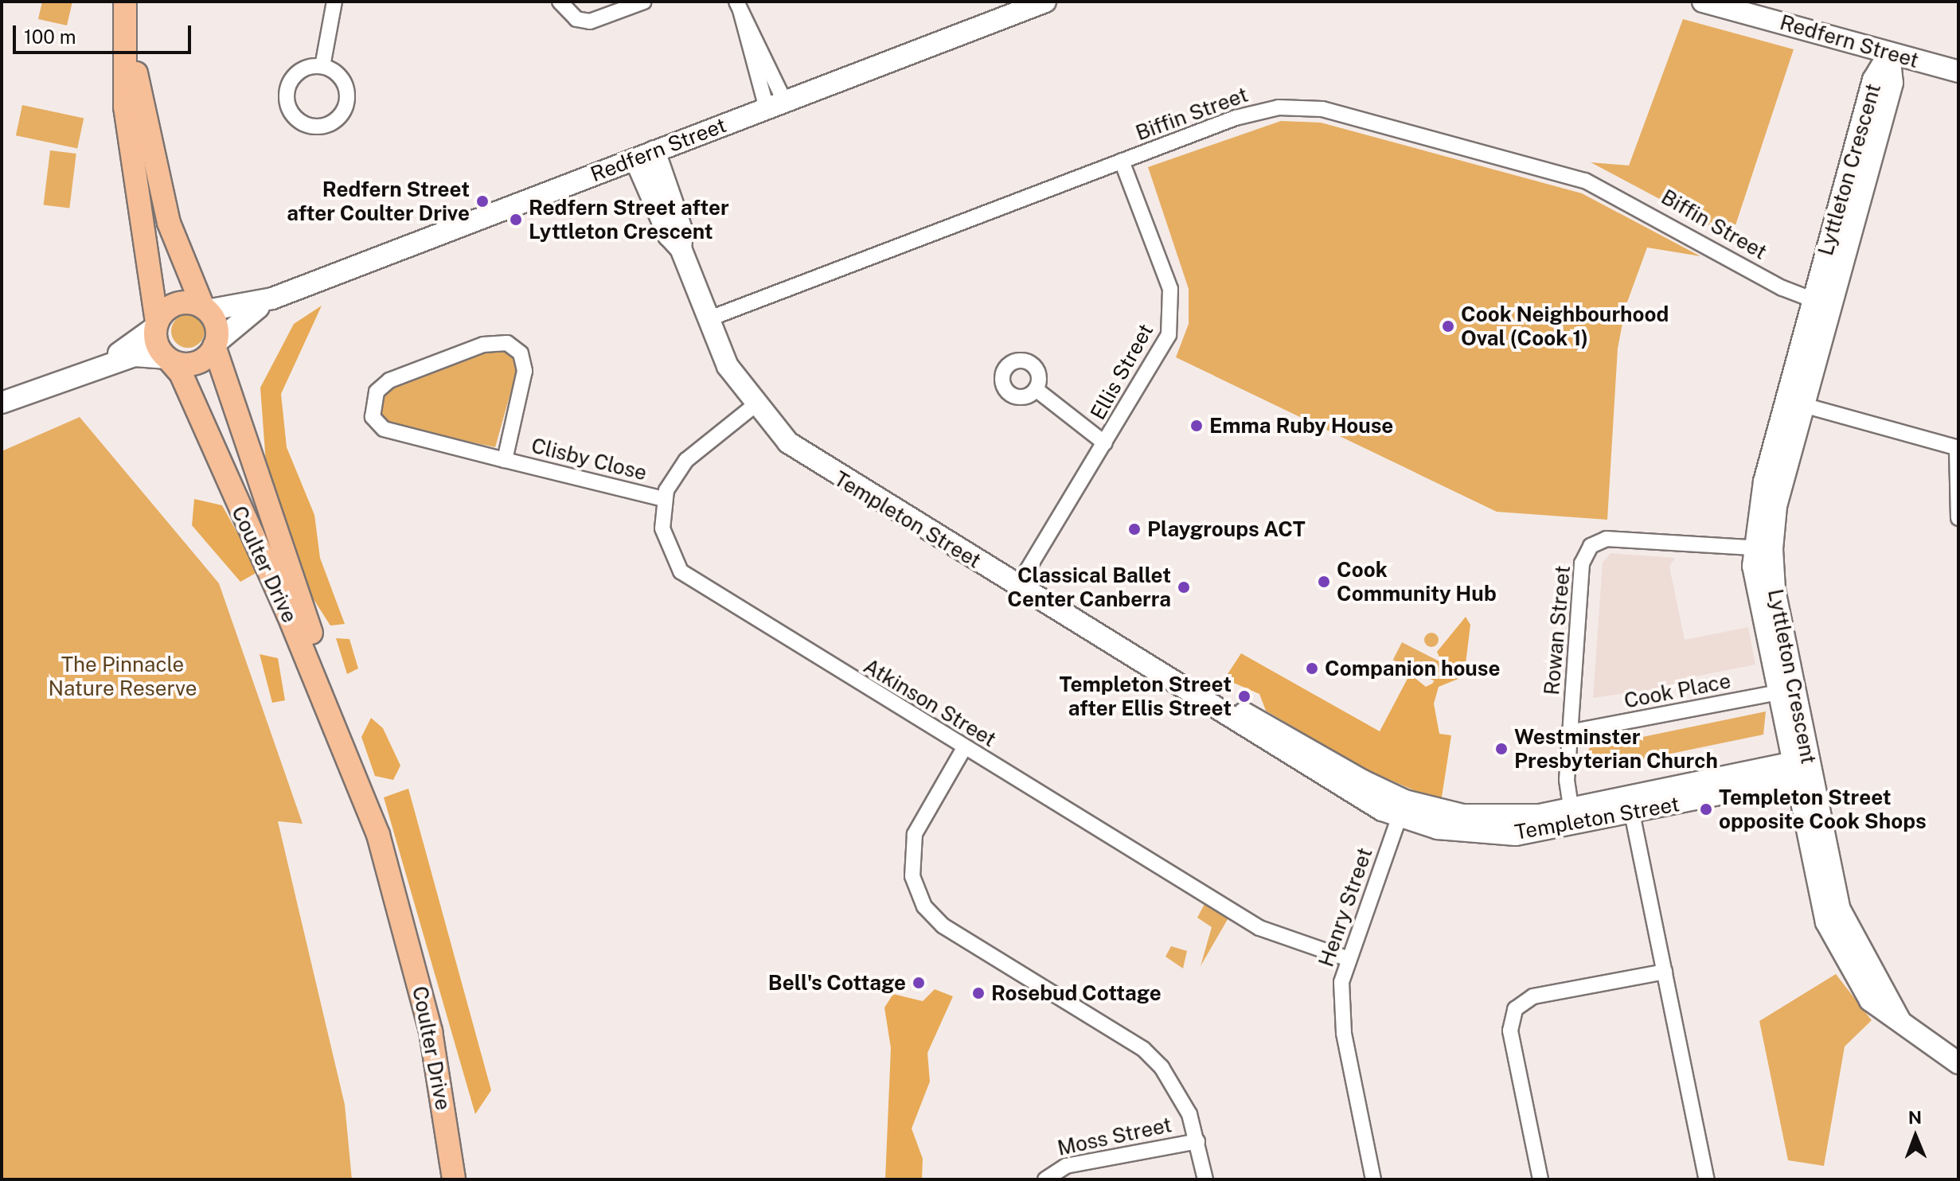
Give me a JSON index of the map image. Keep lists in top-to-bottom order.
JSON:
{
  "streets": {
    "main road": ["Coulter Drive"],
    "street": [
      "Redfern Street",
      "Biffin Street",
      "Lyttleton Crescent",
      "Ellis Street",
      "Clisby Close",
      "Templeton Street",
      "Rowan Street",
      "Cook Place",
      "Atkinson Street",
      "Henry Street",
      "Moss Street"
    ]
  },
  "crossings": [
    ["Redfern Street", "Lyttleton Crescent"],
    ["Redfern Street", "Templeton Street"],
    ["Redfern Street", "Coulter Drive"],
    ["Biffin Street", "Lyttleton Crescent"],
    ["Biffin Street", "Ellis Street"],
    ["Biffin Street", "Templeton Street"],
    ["Lyttleton Crescent", "Templeton Street"],
    ["Lyttleton Crescent", "Rowan Street"],
    ["Lyttleton Crescent", "Cook Place"],
    ["Ellis Street", "Templeton Street"],
    ["Clisby Close", "Atkinson Street"],
    ["Templeton Street", "Rowan Street"],
    ["Templeton Street", "Henry Street"],
    ["Rowan Street", "Cook Place"],
    ["Atkinson Street", "Henry Street"]
  ],
  "parks": ["The Pinnacle Nature Reserve"],
  "places": [
    "Redfern Street after Coulter Drive",
    "Redfern Street after Lyttleton Crescent",
    "Cook Neighbourhood Oval (Cook 1)",
    "Emma Ruby House",
    "Playgroups ACT",
    "Cook Community Hub",
    "Classical Ballet Center Canberra",
    "Companion house",
    "Templeton Street after Ellis Street",
    "Westminster Presbyterian Church",
    "Templeton Street opposite Cook Shops",
    "Bell's Cottage",
    "Rosebud Cottage"
  ],
  "scale_bar": "100 m",
  "north": "top"
}
